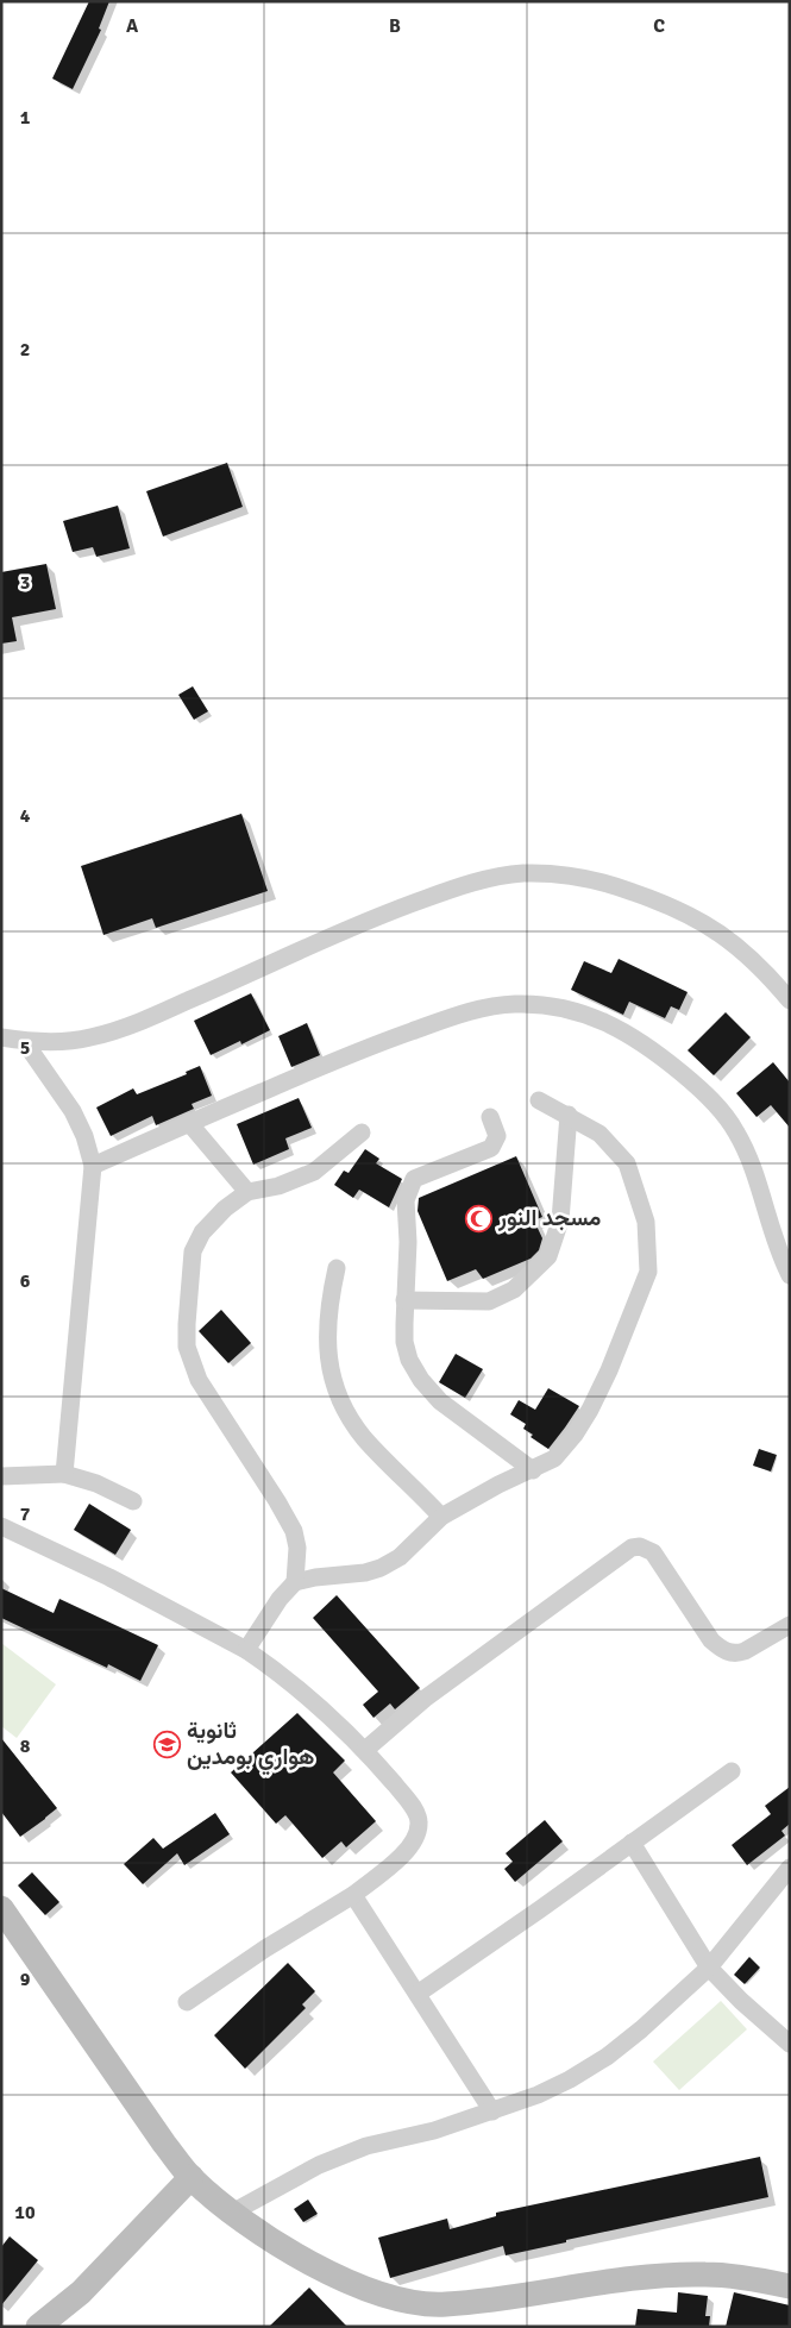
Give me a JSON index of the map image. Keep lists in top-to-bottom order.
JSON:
{
  "places": {
    "mosque": ["مسجد النور"],
    "school or university": ["ثانوية هواري بومدين"]
  },
  "grid": {
    "columns": ["A", "B", "C"],
    "rows": [
      "1",
      "2",
      "3",
      "4",
      "5",
      "6",
      "7",
      "8",
      "9",
      "10"
    ]
  }
}
